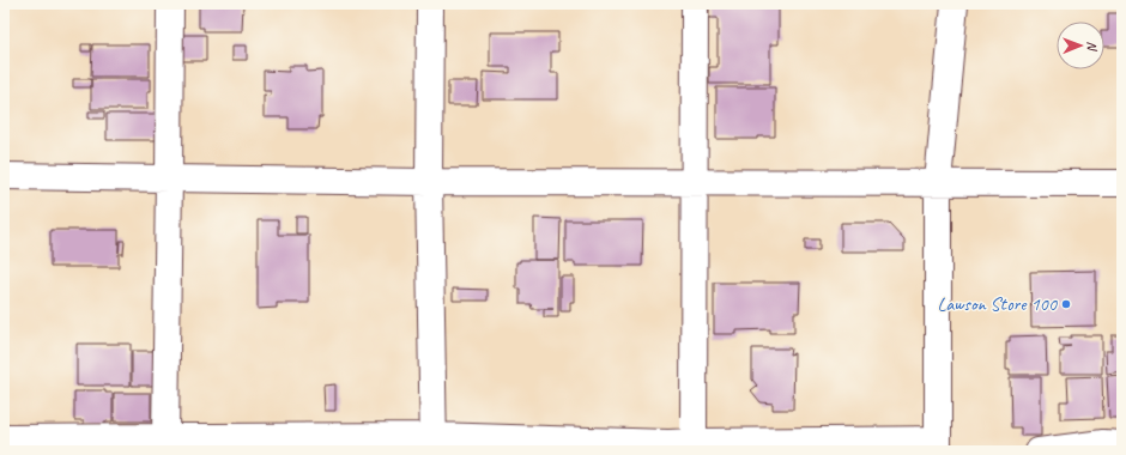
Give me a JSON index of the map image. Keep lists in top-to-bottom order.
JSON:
{
  "places": ["Lawson Store 100"],
  "north": "right"
}
